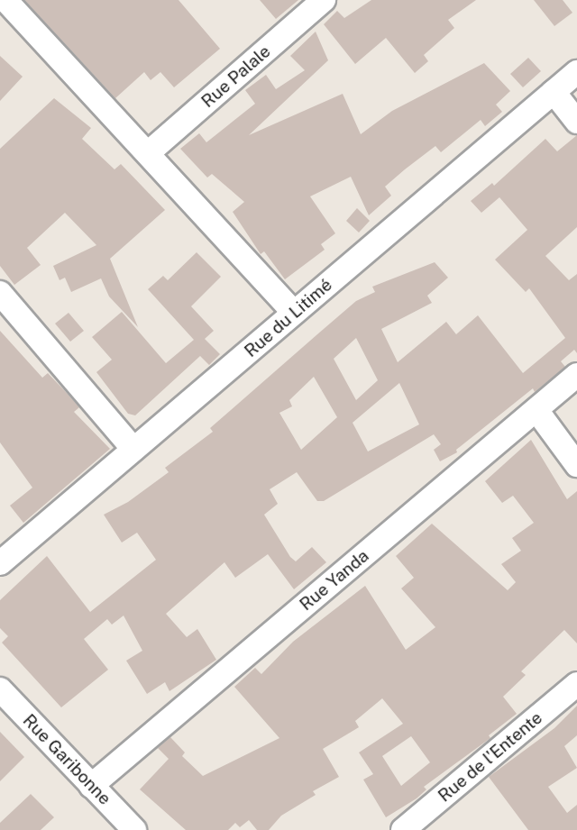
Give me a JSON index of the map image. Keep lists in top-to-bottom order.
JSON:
{
  "streets": {
    "street": [
      "Rue Palale",
      "Rue du Litimé",
      "Rue Yanda",
      "Rue de l'Entente",
      "Rue Garibonne"
    ]
  },
  "crossings": [
    ["Rue Yanda", "Rue Garibonne"]
  ]
}
